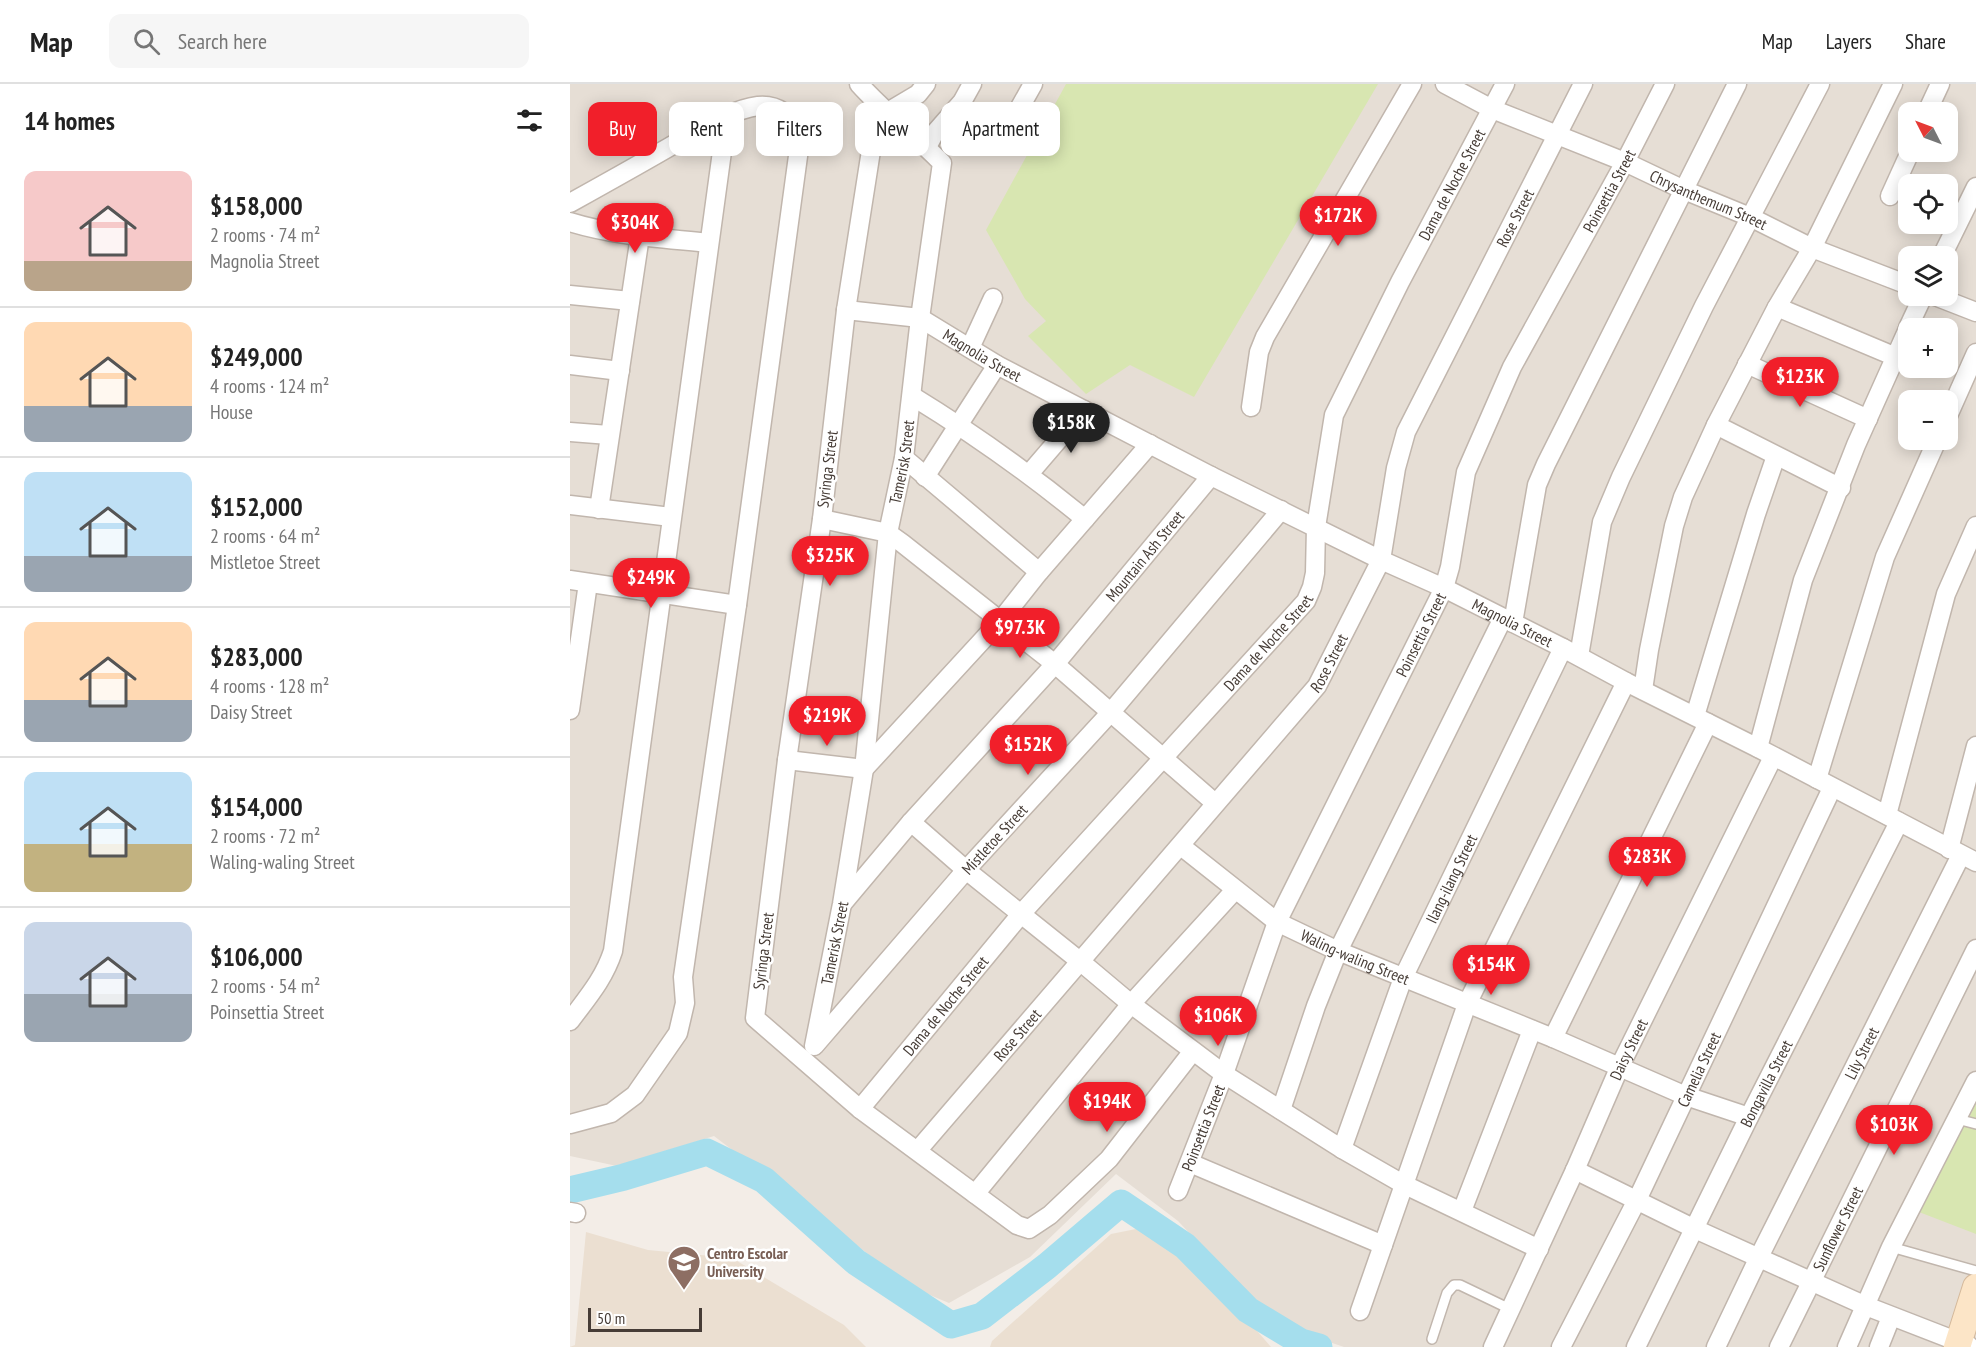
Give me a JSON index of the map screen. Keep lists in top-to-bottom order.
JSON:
{
  "streets": {
    "street": [
      "Dama de Noche Street",
      "Poinsettia Street",
      "Chrysanthemum Street",
      "Rose Street",
      "Magnolia Street",
      "Tamerisk Street",
      "Syringa Street",
      "Mountain Ash Street",
      "Mistletoe Street",
      "Ilang-ilang Street",
      "Waling-waling Street",
      "Daisy Street",
      "Lily Street",
      "Camelia Street",
      "Bongavilla Street",
      "Sunflower Street"
    ]
  },
  "crossings": [
    ["Dama de Noche Street", "Chrysanthemum Street"],
    ["Dama de Noche Street", "Magnolia Street"],
    ["Poinsettia Street", "Chrysanthemum Street"],
    ["Poinsettia Street", "Magnolia Street"],
    ["Poinsettia Street", "Waling-waling Street"],
    ["Chrysanthemum Street", "Rose Street"],
    ["Chrysanthemum Street", "Ilang-ilang Street"],
    ["Rose Street", "Magnolia Street"],
    ["Rose Street", "Waling-waling Street"],
    ["Magnolia Street", "Tamerisk Street"],
    ["Magnolia Street", "Mountain Ash Street"],
    ["Magnolia Street", "Mistletoe Street"],
    ["Magnolia Street", "Ilang-ilang Street"],
    ["Magnolia Street", "Daisy Street"],
    ["Magnolia Street", "Lily Street"],
    ["Magnolia Street", "Camelia Street"],
    ["Magnolia Street", "Bongavilla Street"],
    ["Tamerisk Street", "Mountain Ash Street"],
    ["Tamerisk Street", "Mistletoe Street"],
    ["Syringa Street", "Mistletoe Street"],
    ["Ilang-ilang Street", "Waling-waling Street"],
    ["Waling-waling Street", "Daisy Street"],
    ["Waling-waling Street", "Camelia Street"],
    ["Waling-waling Street", "Bongavilla Street"]
  ],
  "places": {
    "school or university": ["Centro Escolar University"]
  },
  "scale_bar": "50 m",
  "north": "top left",
  "page": {
    "header": "Map",
    "search": "Search here",
    "nav": ["Map", "Layers", "Share"],
    "heading": "14 homes",
    "map_buttons": ["+", "−"],
    "chip": [
      "Buy",
      "Rent",
      "Filters",
      "New",
      "Apartment"
    ],
    "list": [
      {
        "name": "$158,000",
        "note": "2 rooms · 74 m² · Magnolia Street"
      },
      {
        "name": "$249,000",
        "note": "4 rooms · 124 m² · House"
      },
      {
        "name": "$152,000",
        "note": "2 rooms · 64 m² · Mistletoe Street"
      },
      {
        "name": "$283,000",
        "note": "4 rooms · 128 m² · Daisy Street"
      },
      {
        "name": "$154,000",
        "note": "2 rooms · 72 m² · Waling-waling Street"
      },
      {
        "name": "$106,000",
        "note": "2 rooms · 54 m² · Poinsettia Street"
      }
    ],
    "price": [
      "$172K",
      "$304K",
      "$123K",
      "$158K",
      "$325K",
      "$249K",
      "$97.3K",
      "$219K",
      "$152K",
      "$283K",
      "$154K",
      "$106K",
      "$194K",
      "$103K"
    ],
    "scale": "50 m"
  }
}
